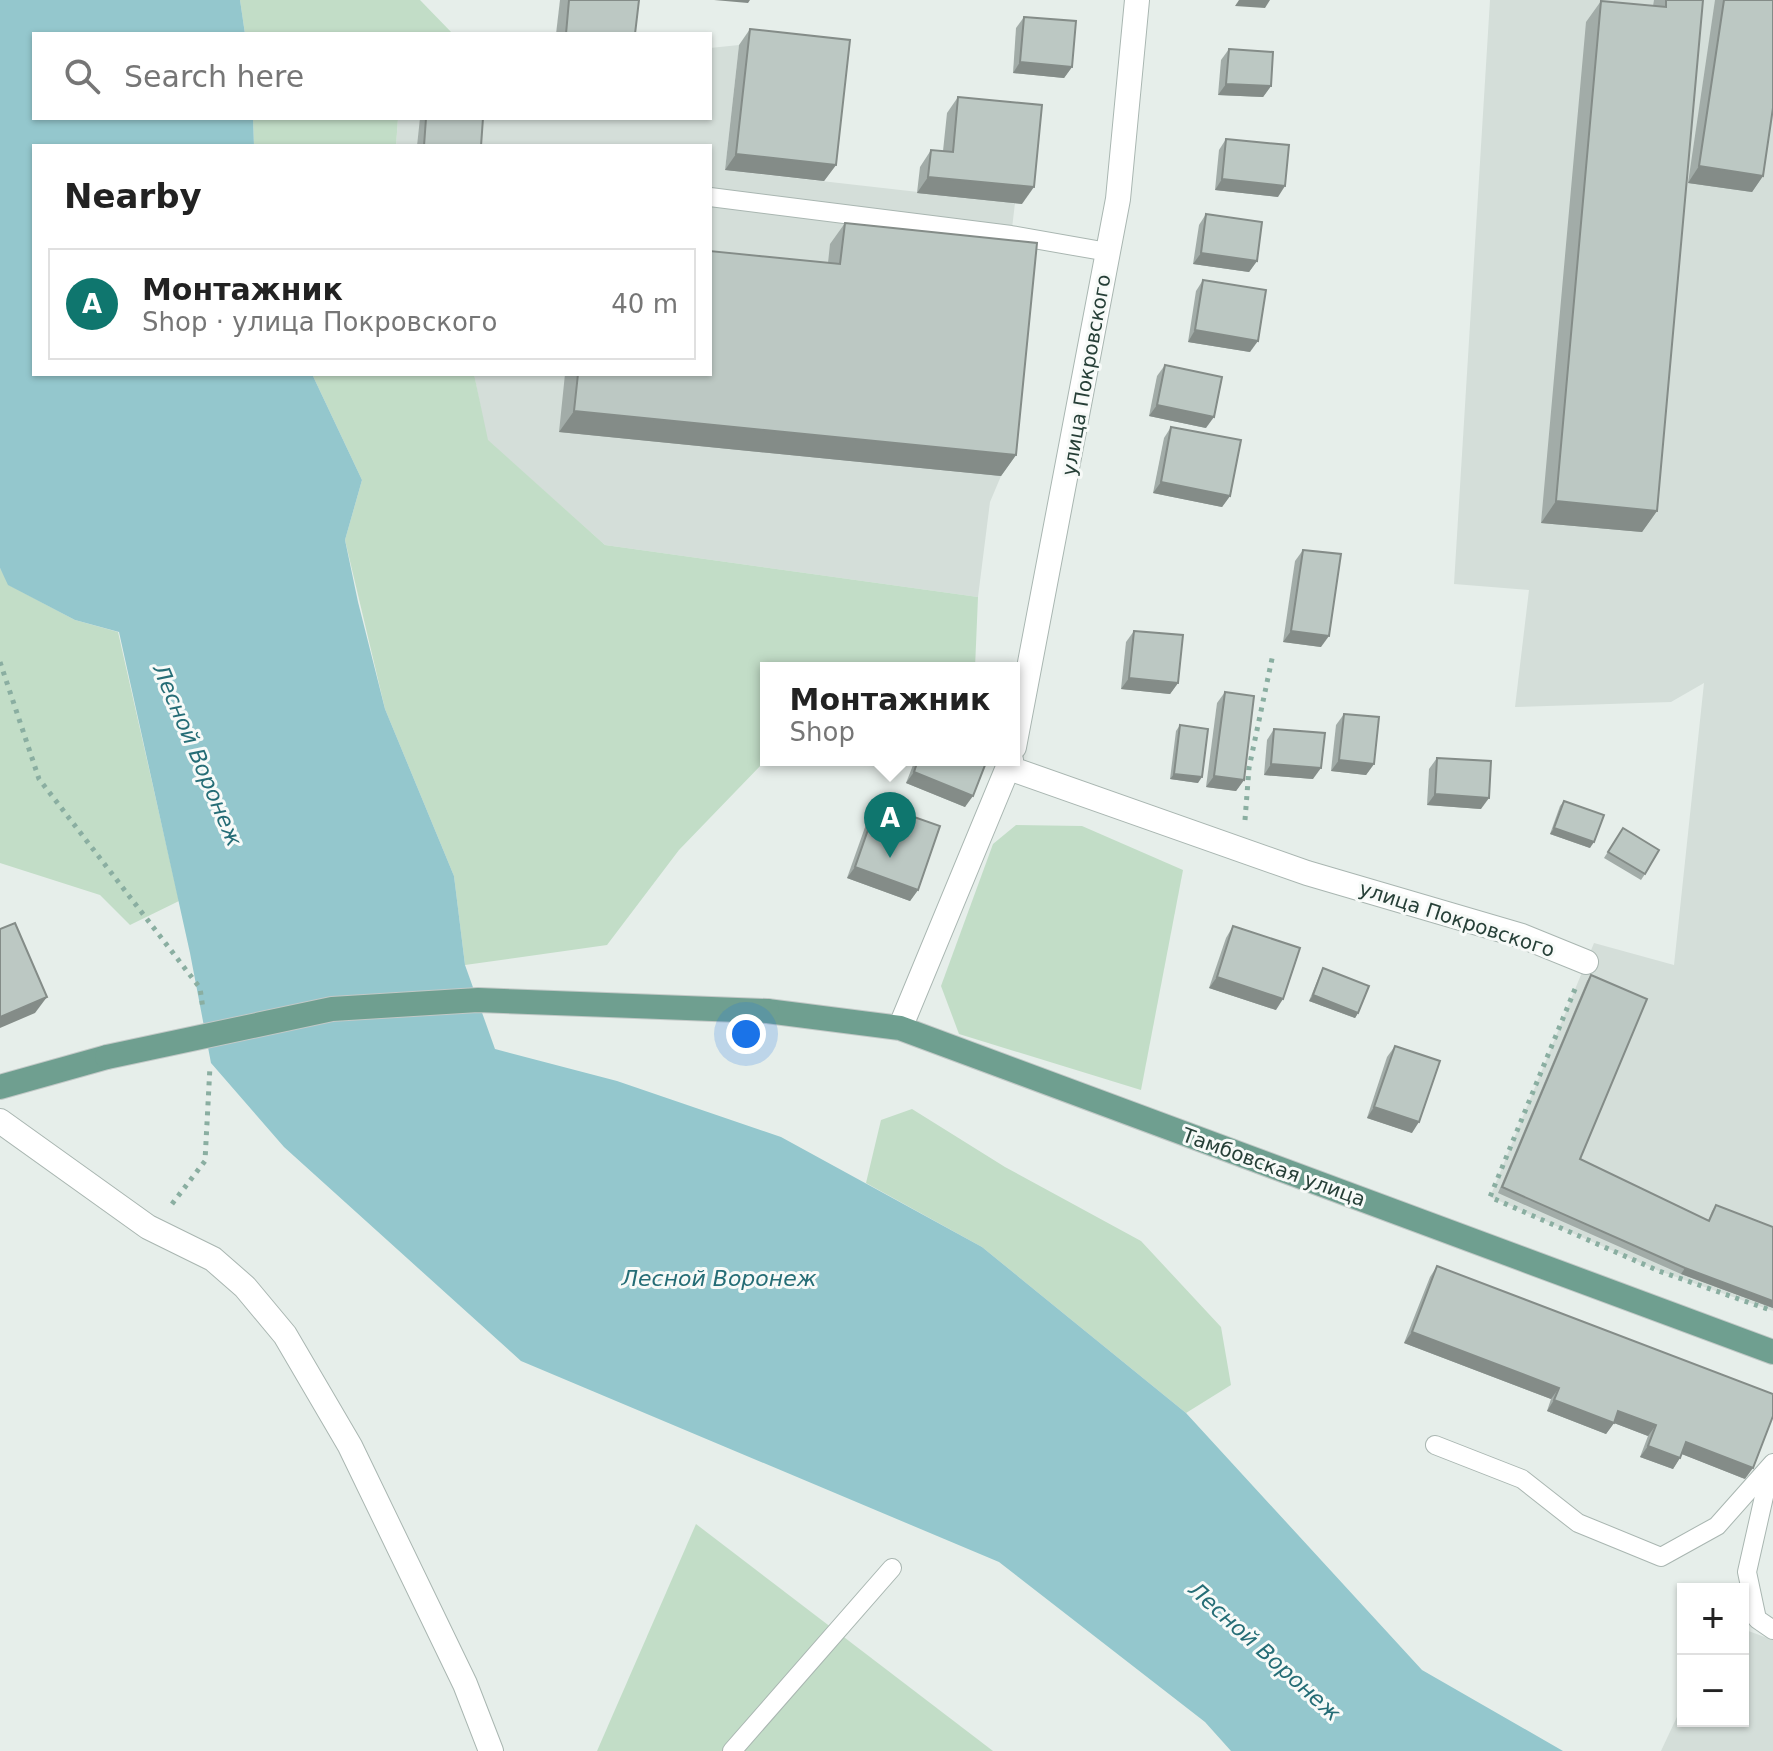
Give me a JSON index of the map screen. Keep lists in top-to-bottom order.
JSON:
{
  "streets": {
    "main road": ["Тамбовская улица"],
    "street": ["улица Покровского"]
  },
  "crossings": [
    ["улица Покровского", "Тамбовская улица"]
  ],
  "water": ["Лесной Воронеж"],
  "page": {
    "search": "Search here",
    "heading": "Nearby",
    "list": [
      {
        "mark": "A",
        "name": "Монтажник",
        "note": "Shop · улица Покровского",
        "value": "40 m"
      }
    ],
    "popup": ["Монтажник", "Shop"],
    "pins": "A",
    "map_buttons": ["+", "−"]
  }
}
